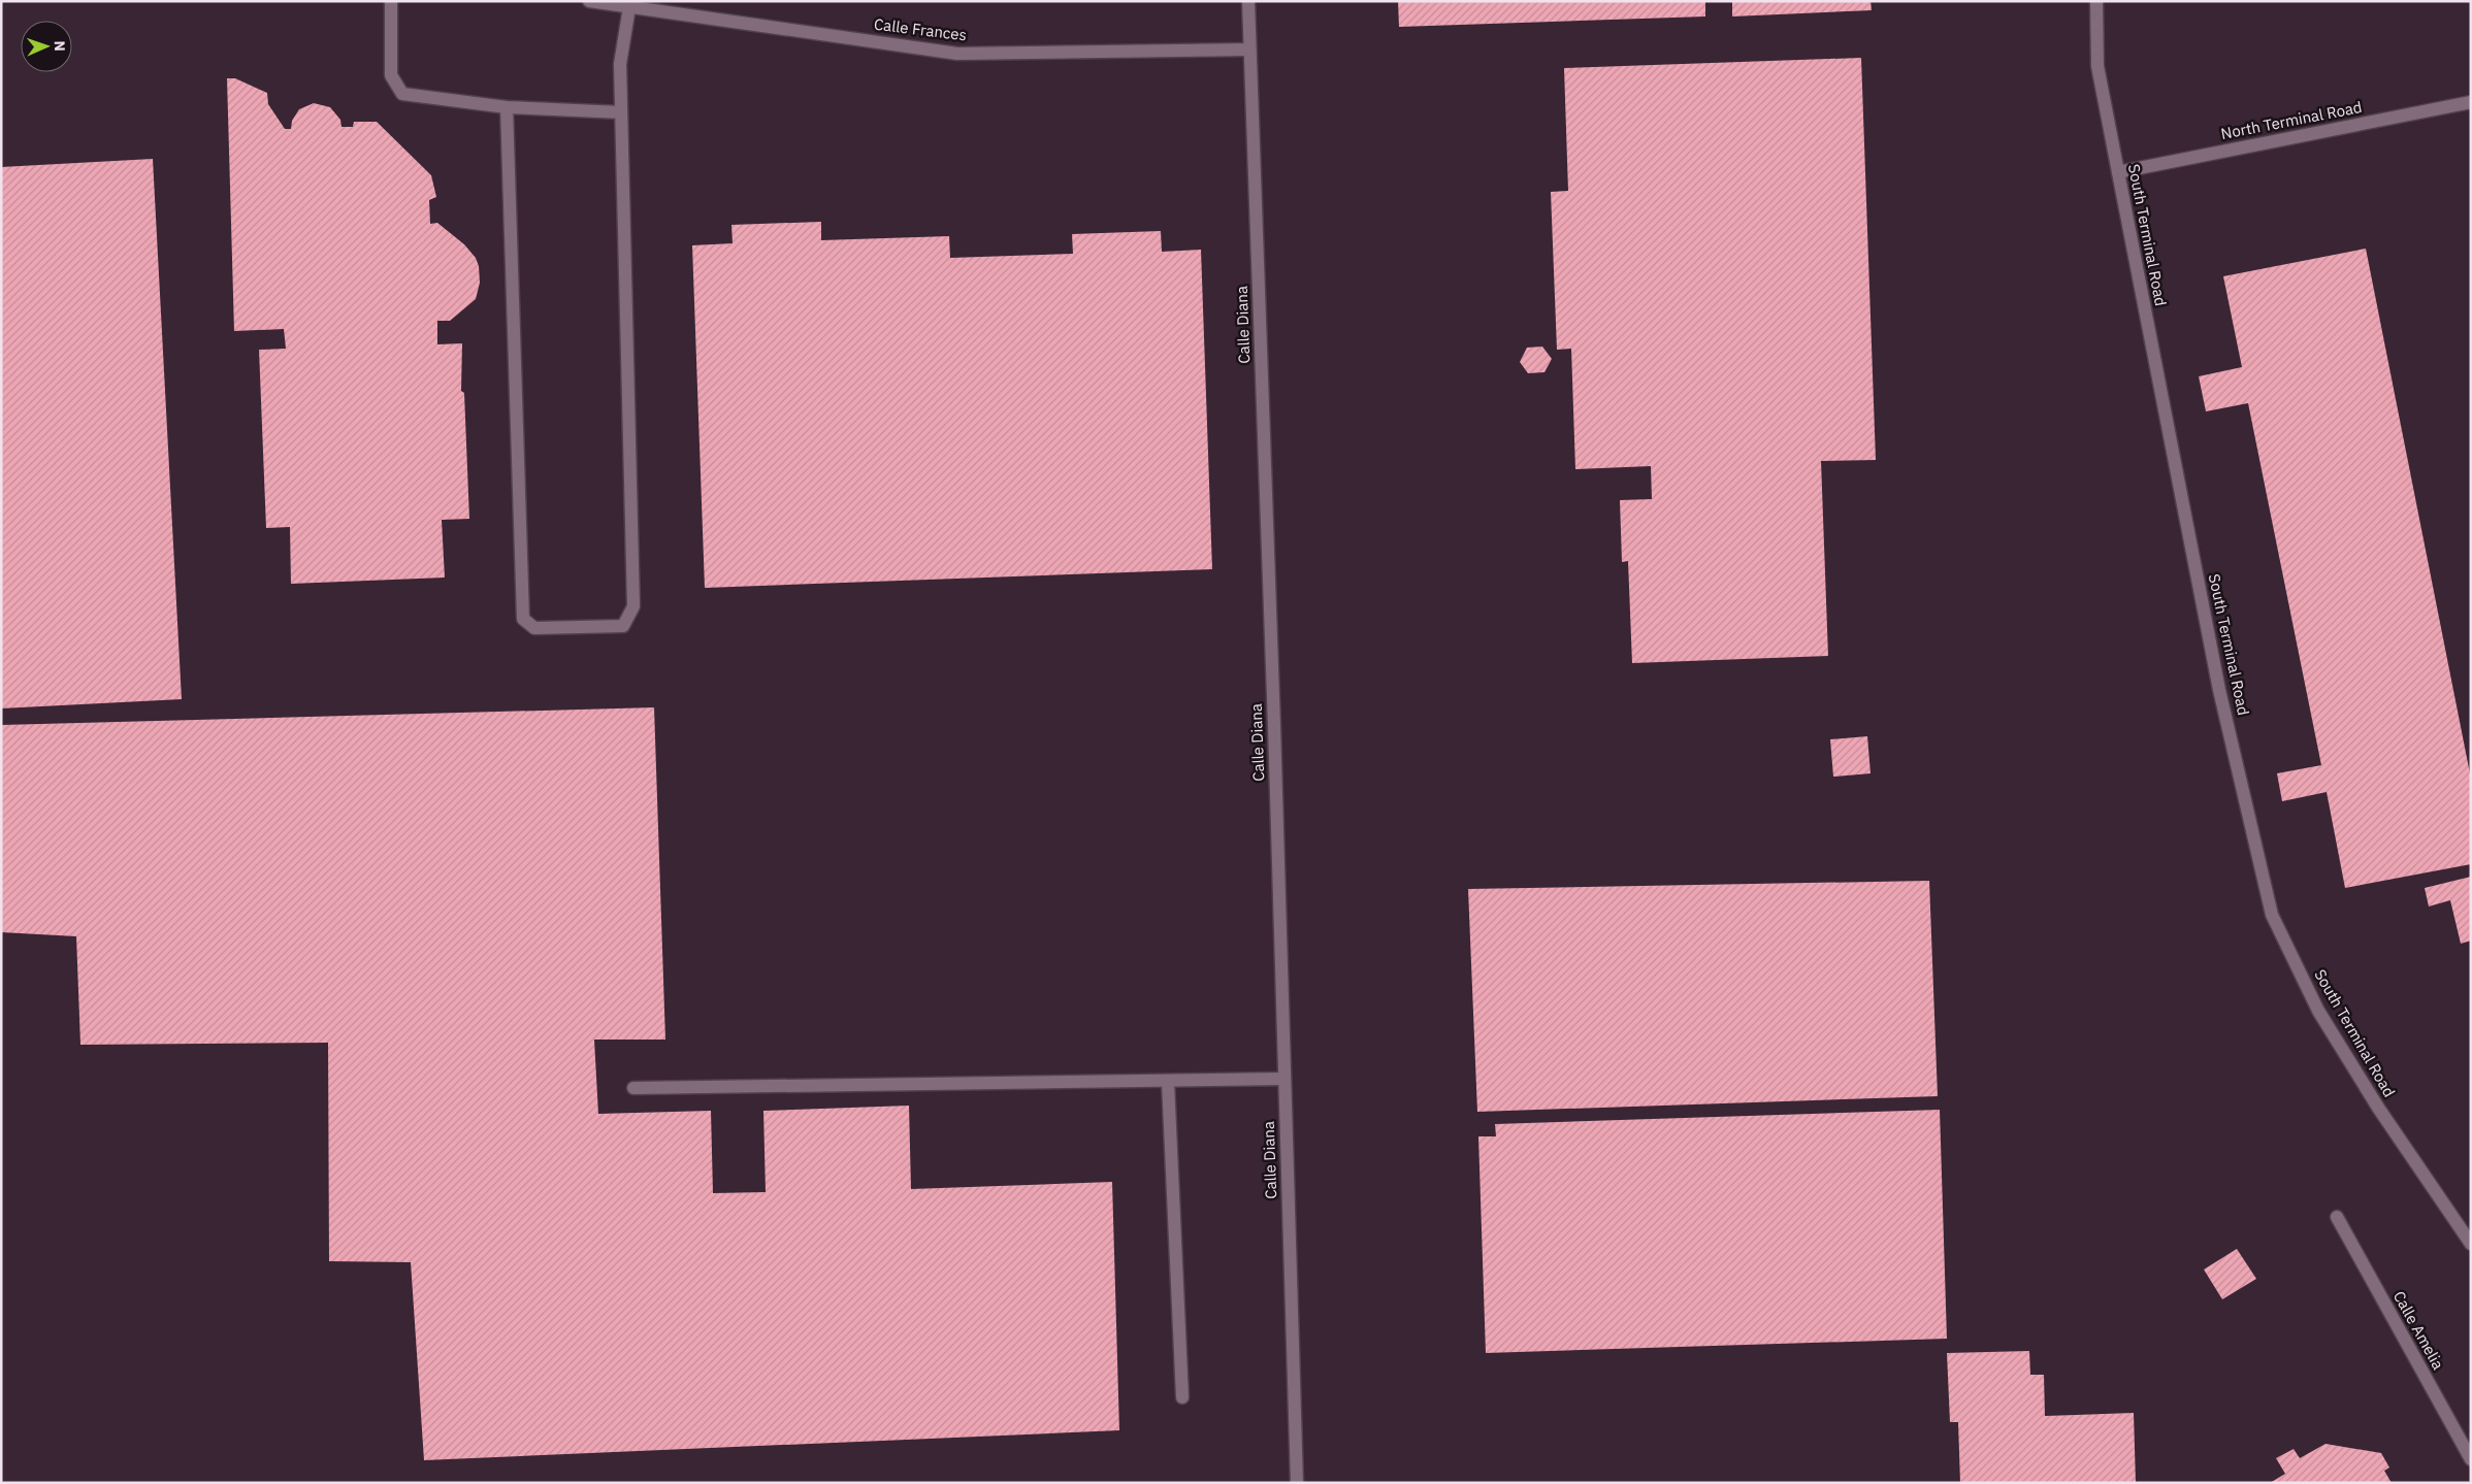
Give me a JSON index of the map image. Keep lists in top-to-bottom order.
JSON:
{
  "streets": {
    "street": [
      "Calle Frances",
      "North Terminal Road",
      "South Terminal Road",
      "Calle Diana",
      "Calle Amelia"
    ]
  },
  "crossings": [
    ["Calle Frances", "Calle Diana"],
    ["North Terminal Road", "South Terminal Road"]
  ],
  "north": "right"
}
